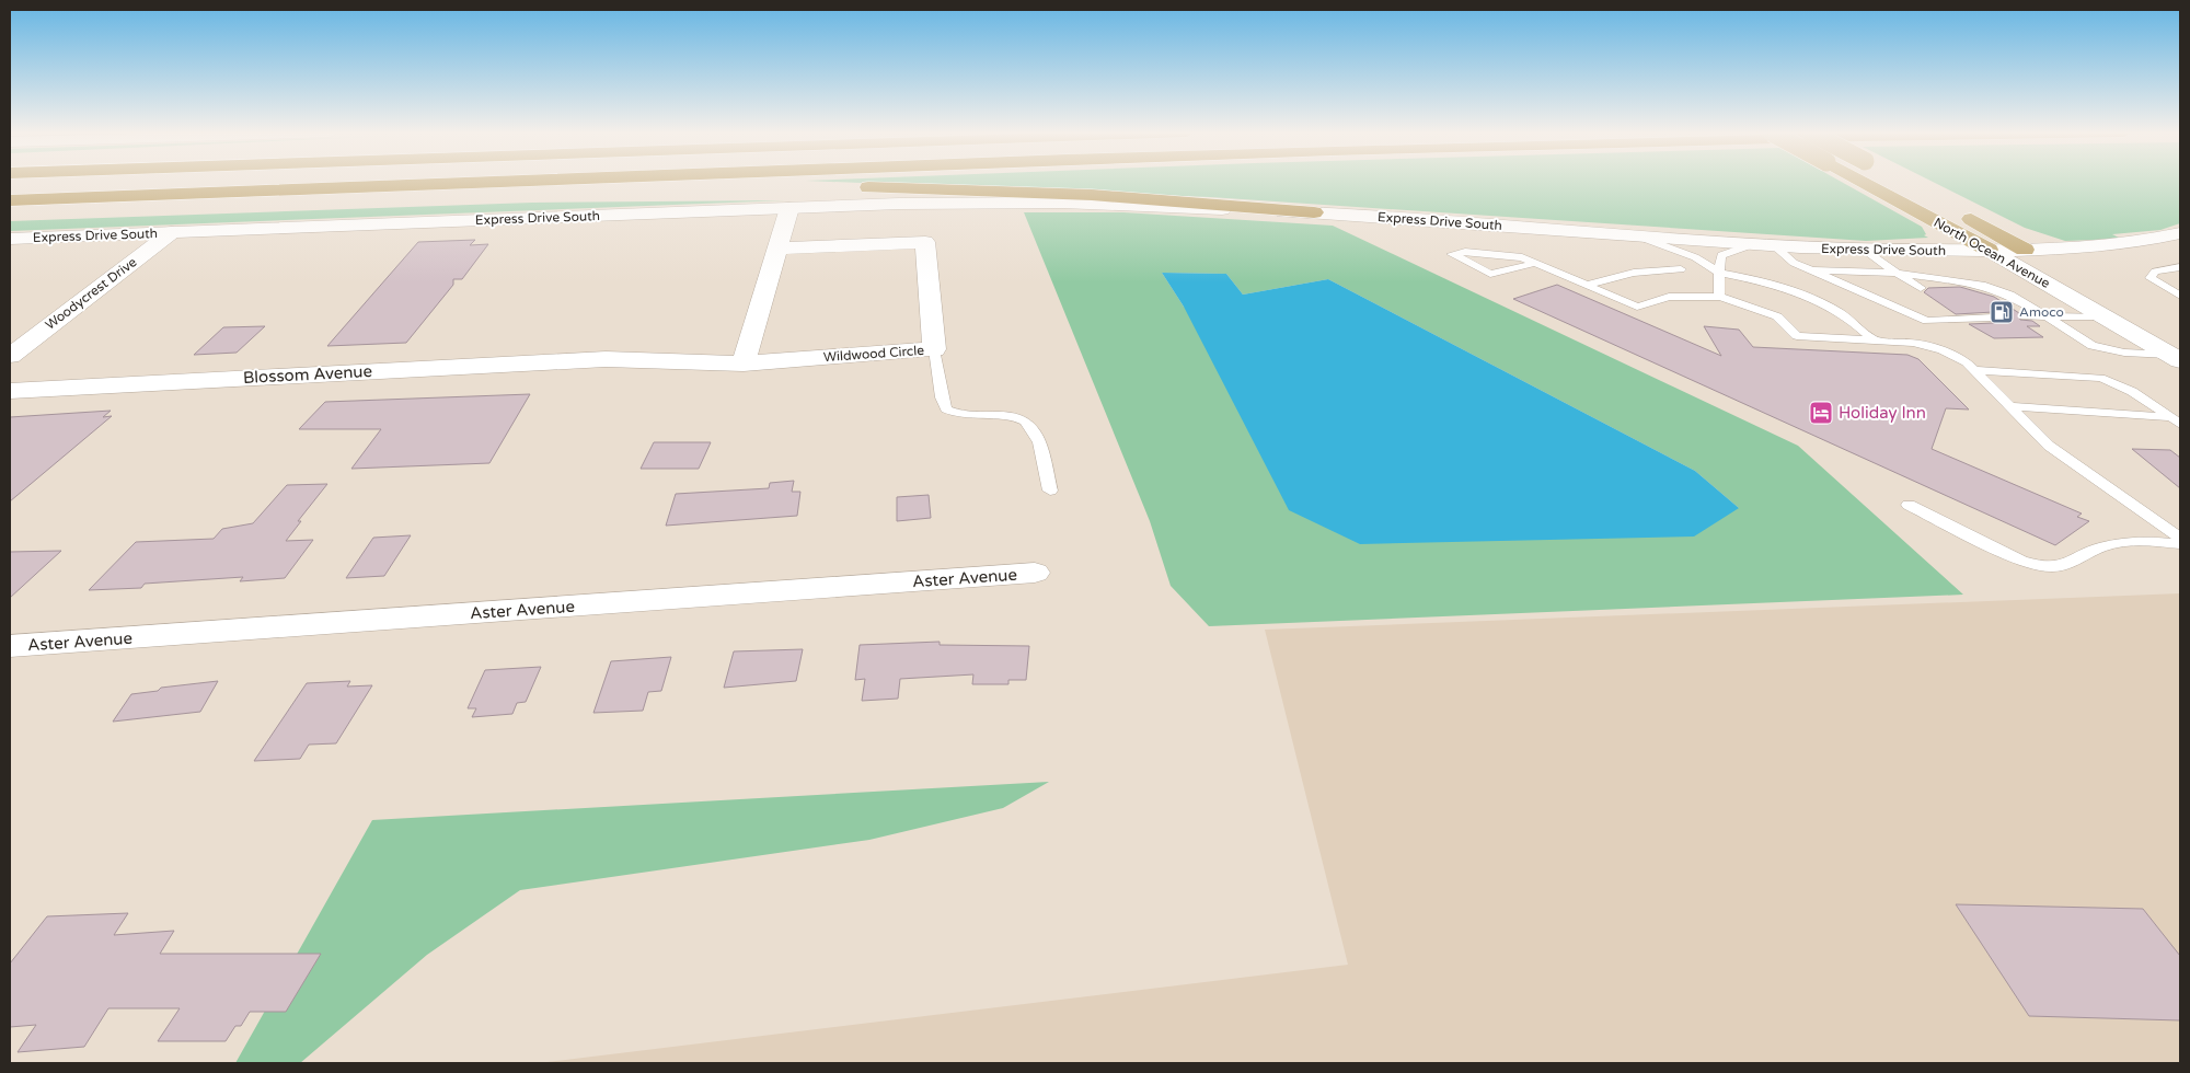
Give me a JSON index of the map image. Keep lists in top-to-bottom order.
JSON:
{
  "streets": {
    "highway": ["North Ocean Avenue"],
    "main road": [
      "Express Drive South",
      "Woodycrest Drive",
      "Wildwood Circle",
      "Blossom Avenue",
      "Aster Avenue"
    ]
  },
  "crossings": [
    ["Express Drive South", "North Ocean Avenue"],
    ["Express Drive South", "Woodycrest Drive"],
    ["Wildwood Circle", "Blossom Avenue"]
  ],
  "places": {
    "fuel station": ["Amoco"],
    "hotel": ["Holiday Inn"]
  }
}
